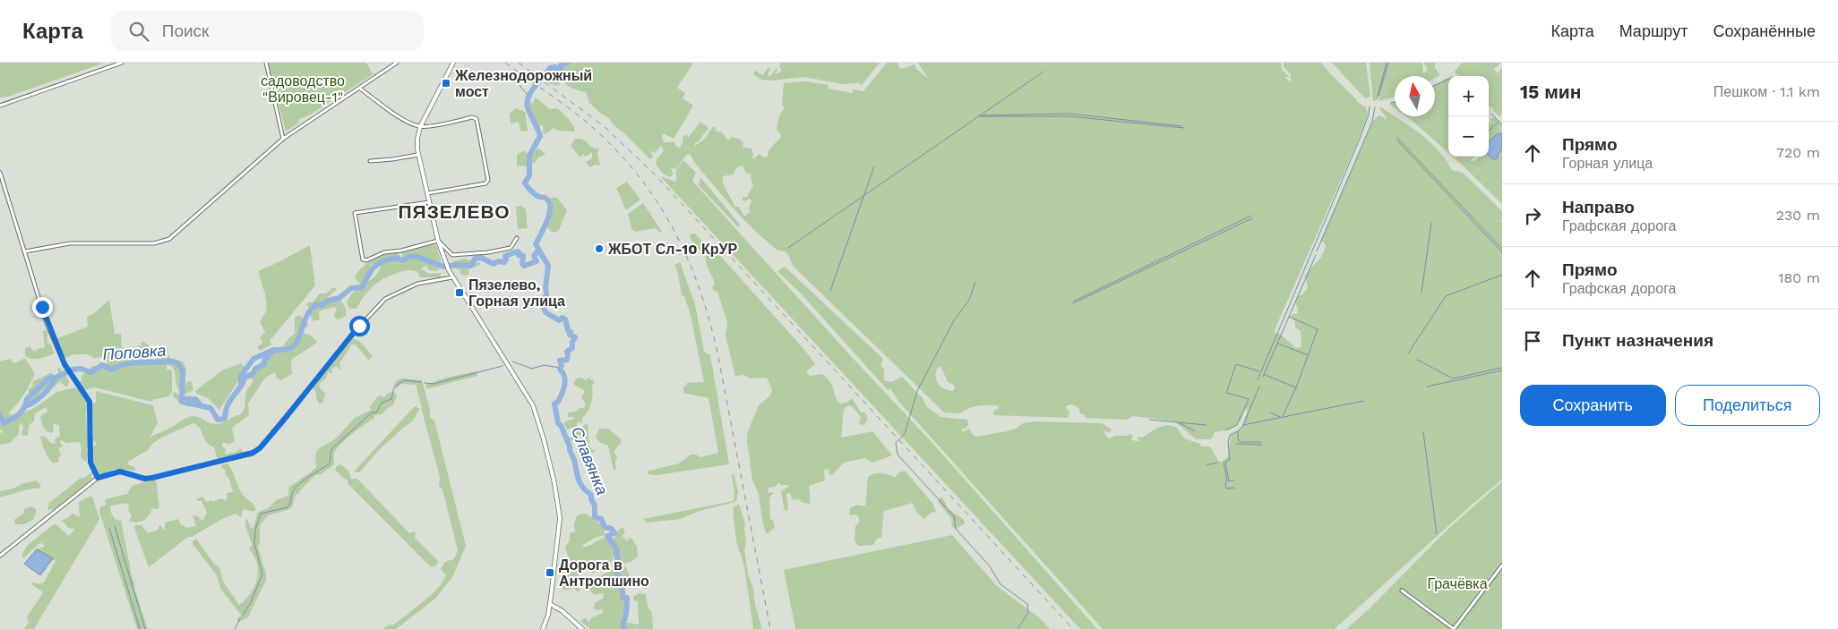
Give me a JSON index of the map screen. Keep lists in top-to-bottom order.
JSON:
{
  "districts": ["ПЯЗЕЛЕВО"],
  "water": ["Поповка", "Славянка"],
  "parks": ["садоводство \"Вировец-1\"", "Грачёвка"],
  "places": {
    "transit": ["Железнодорожный мост", "Пязелево, Горная улица", "Дорога в Антропшино"],
    "other": ["ЖБОТ Сл-10 КрУР"]
  },
  "north": "top",
  "page": {
    "header": "Карта",
    "search": "Поиск",
    "nav": ["Карта", "Маршрут", "Сохранённые"],
    "heading": ["15 мин", "Пешком · 1.1 km"],
    "map_buttons": ["+", "−"],
    "list": [
      ["Прямо", "Горная улица", "720 m"],
      ["Направо", "Графская дорога", "230 m"],
      ["Прямо", "Графская дорога", "180 m"],
      "Пункт назначения"
    ],
    "buttons": ["Сохранить", "Поделиться"]
  }
}
